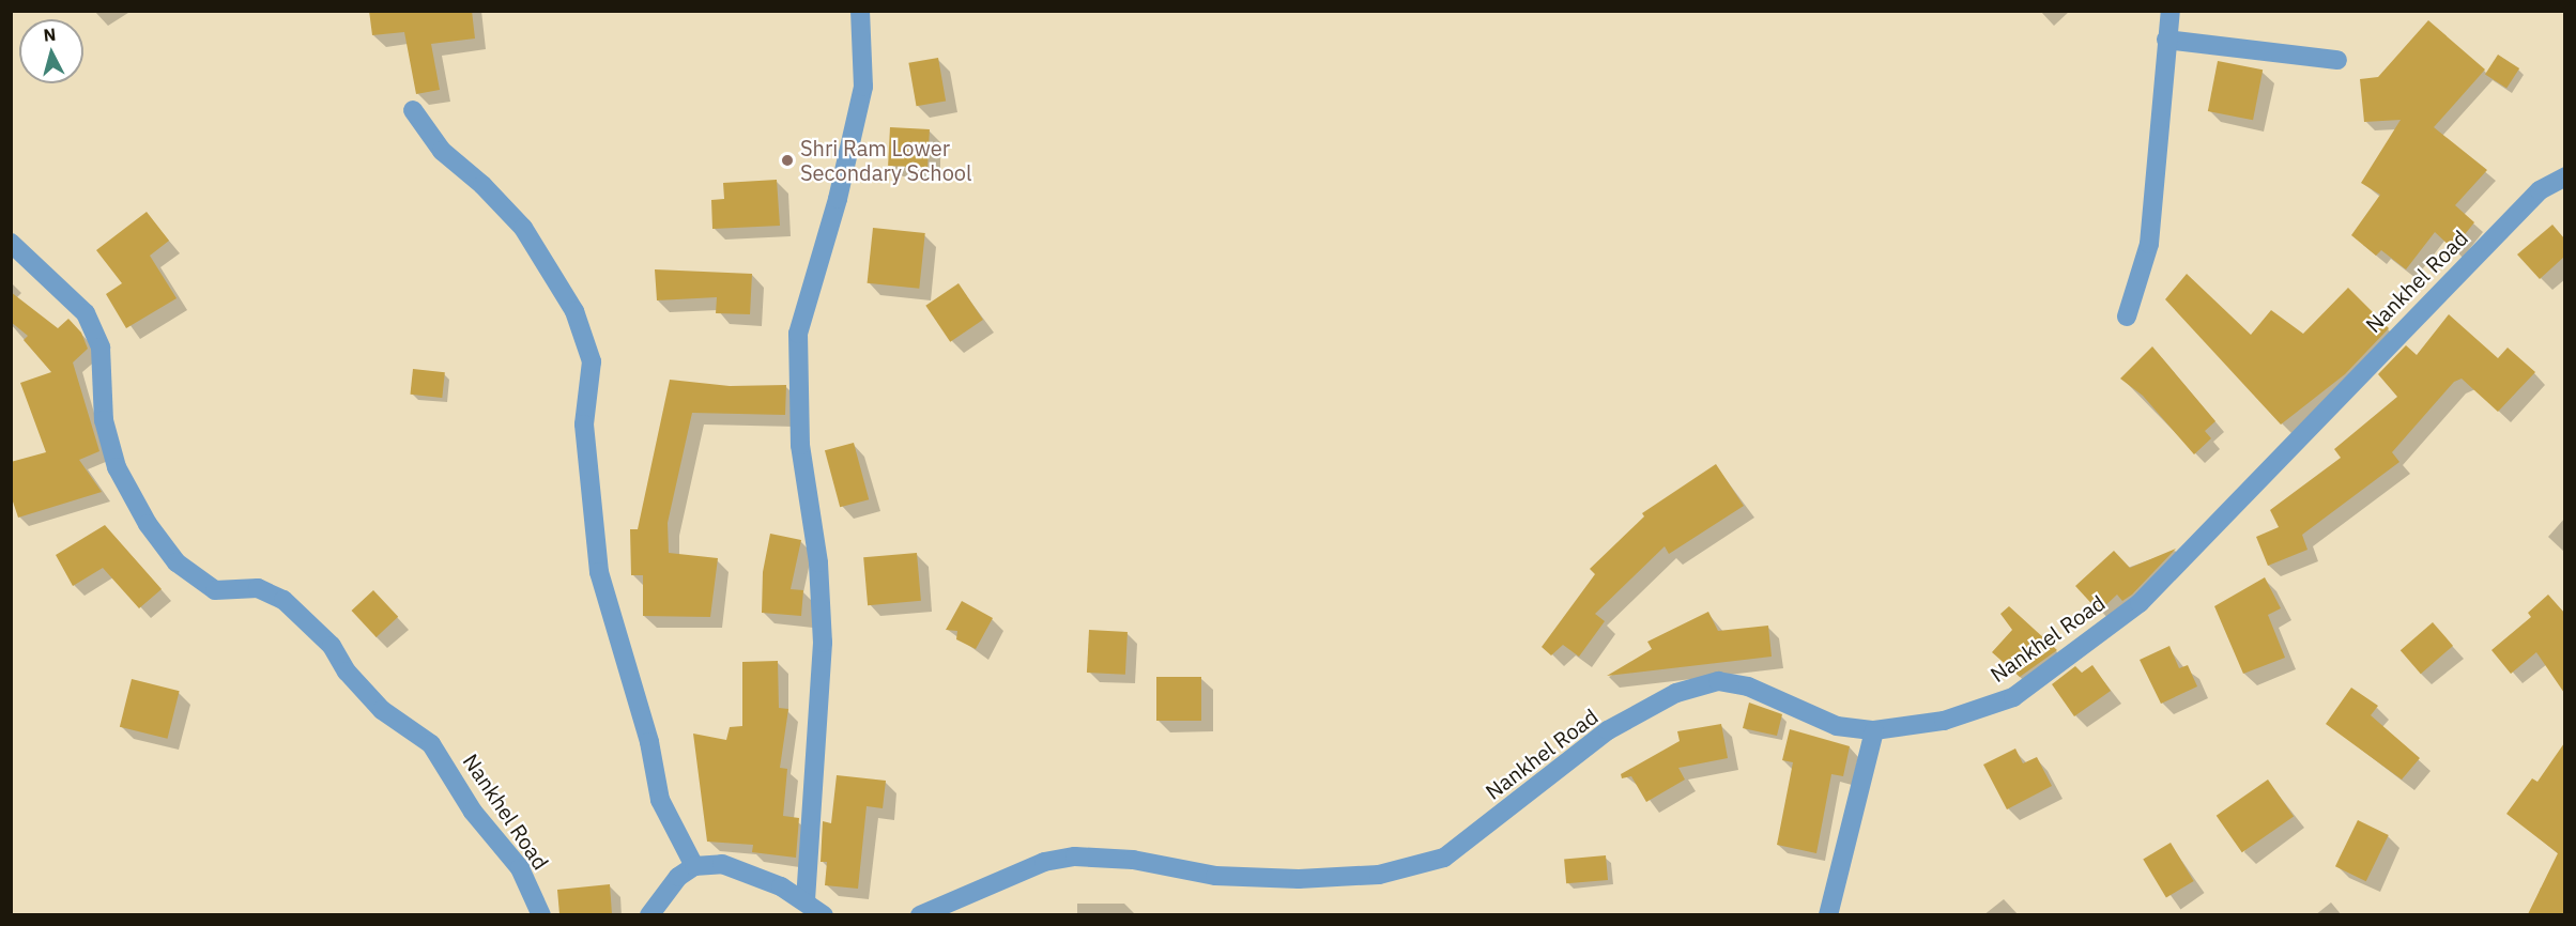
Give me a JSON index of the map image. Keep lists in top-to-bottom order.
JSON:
{
  "streets": {
    "street": ["Nankhel Road"]
  },
  "places": ["Shri Ram Lower Secondary School"],
  "north": "top"
}
